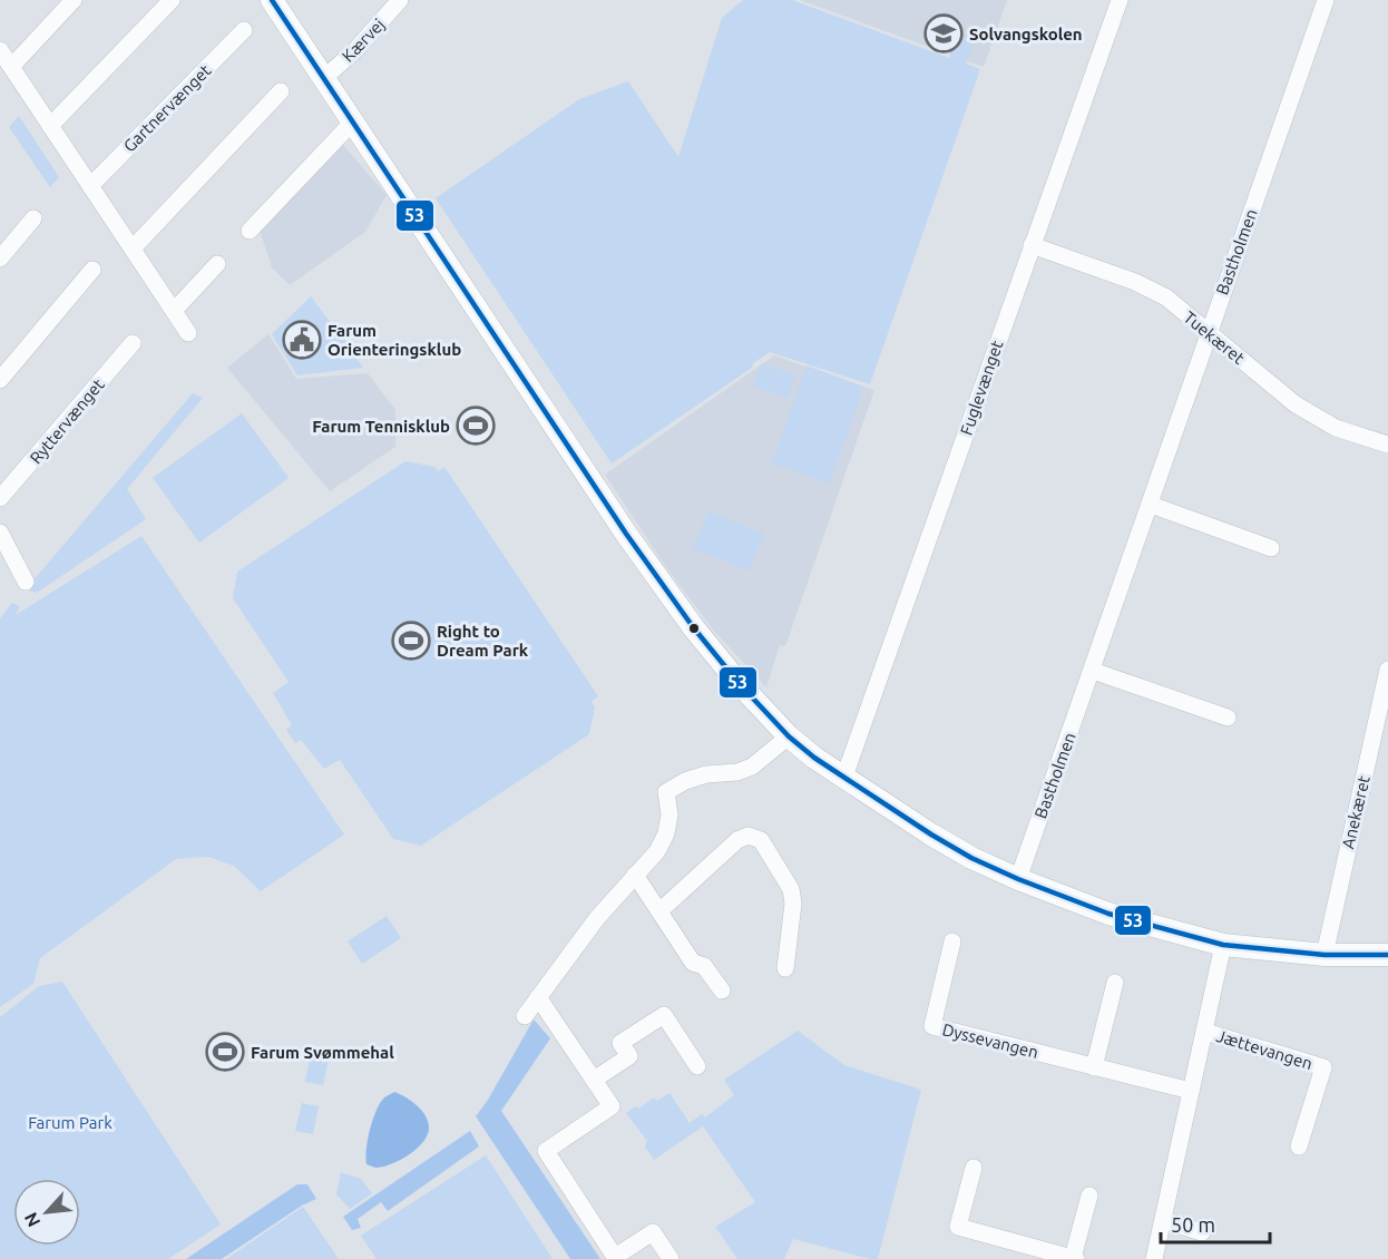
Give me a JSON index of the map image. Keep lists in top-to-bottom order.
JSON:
{
  "streets": {
    "street": [
      "Kærvej",
      "Gartnervænget",
      "Bastholmen",
      "Tuekæret",
      "Fuglevænget",
      "Ryttervænget",
      "Anekæret",
      "Dyssevangen",
      "Jættevangen"
    ]
  },
  "crossings": [
    ["Bastholmen", "Tuekæret"],
    ["Tuekæret", "Fuglevænget"]
  ],
  "parks": ["Farum Park"],
  "places": {
    "school or university": ["Solvangskolen"],
    "public building": ["Farum Orienteringsklub"],
    "sports": ["Farum Tennisklub", "Right to Dream Park", "Farum Svømmehal"]
  },
  "lines": ["transit line 53"],
  "scale_bar": "50 m",
  "north": "bottom left"
}
